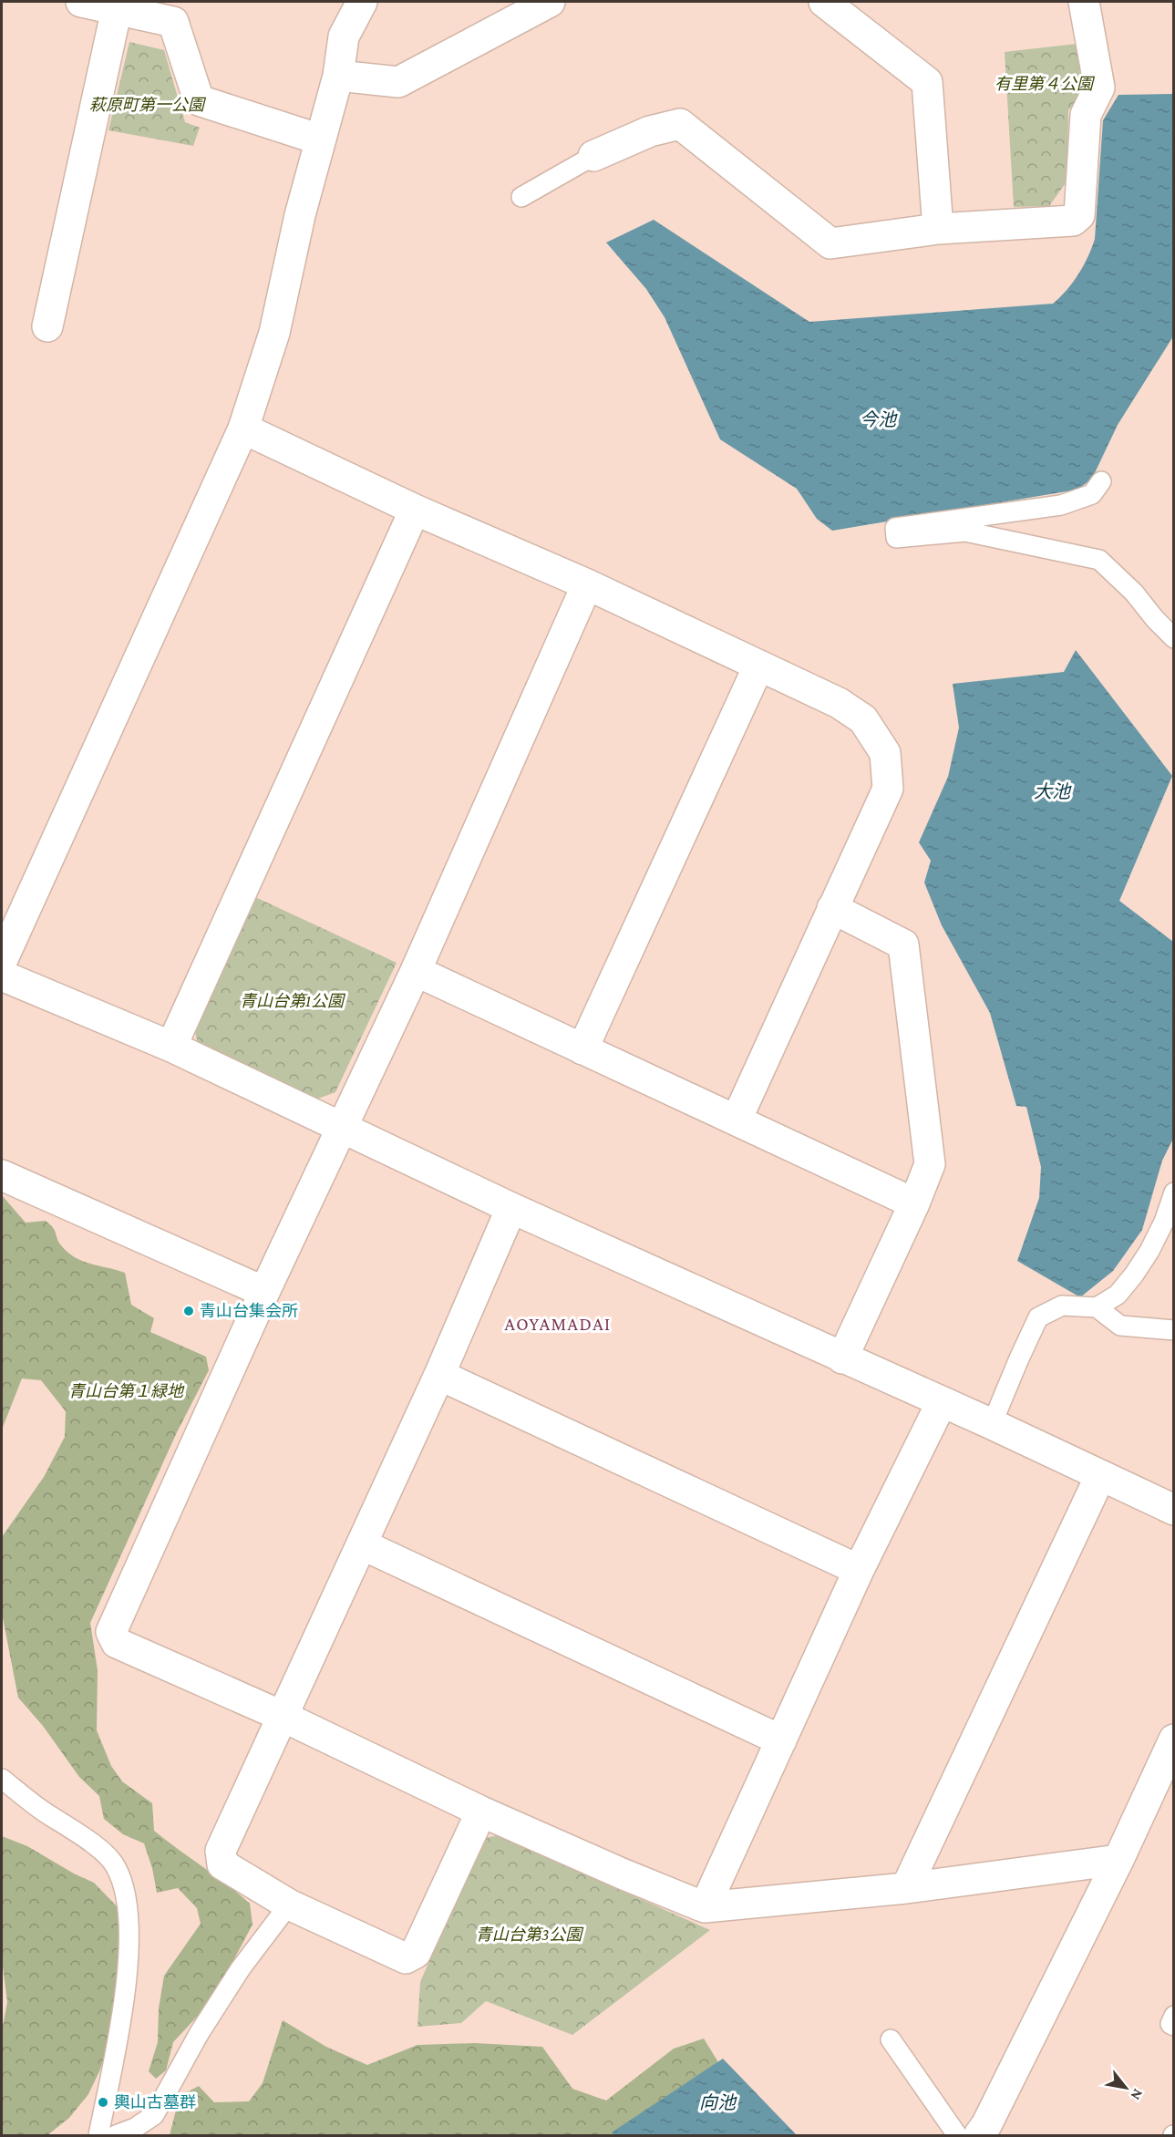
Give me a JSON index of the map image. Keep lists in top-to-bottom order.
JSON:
{
  "districts": ["AOYAMADAI"],
  "water": ["今池", "大池", "向池"],
  "parks": [
    "有里第４公園",
    "萩原町第一公園",
    "青山台第1公園",
    "青山台第１緑地",
    "青山台第3公園"
  ],
  "places": ["青山台集会所", "輿山古墓群"],
  "north": "bottom right"
}
